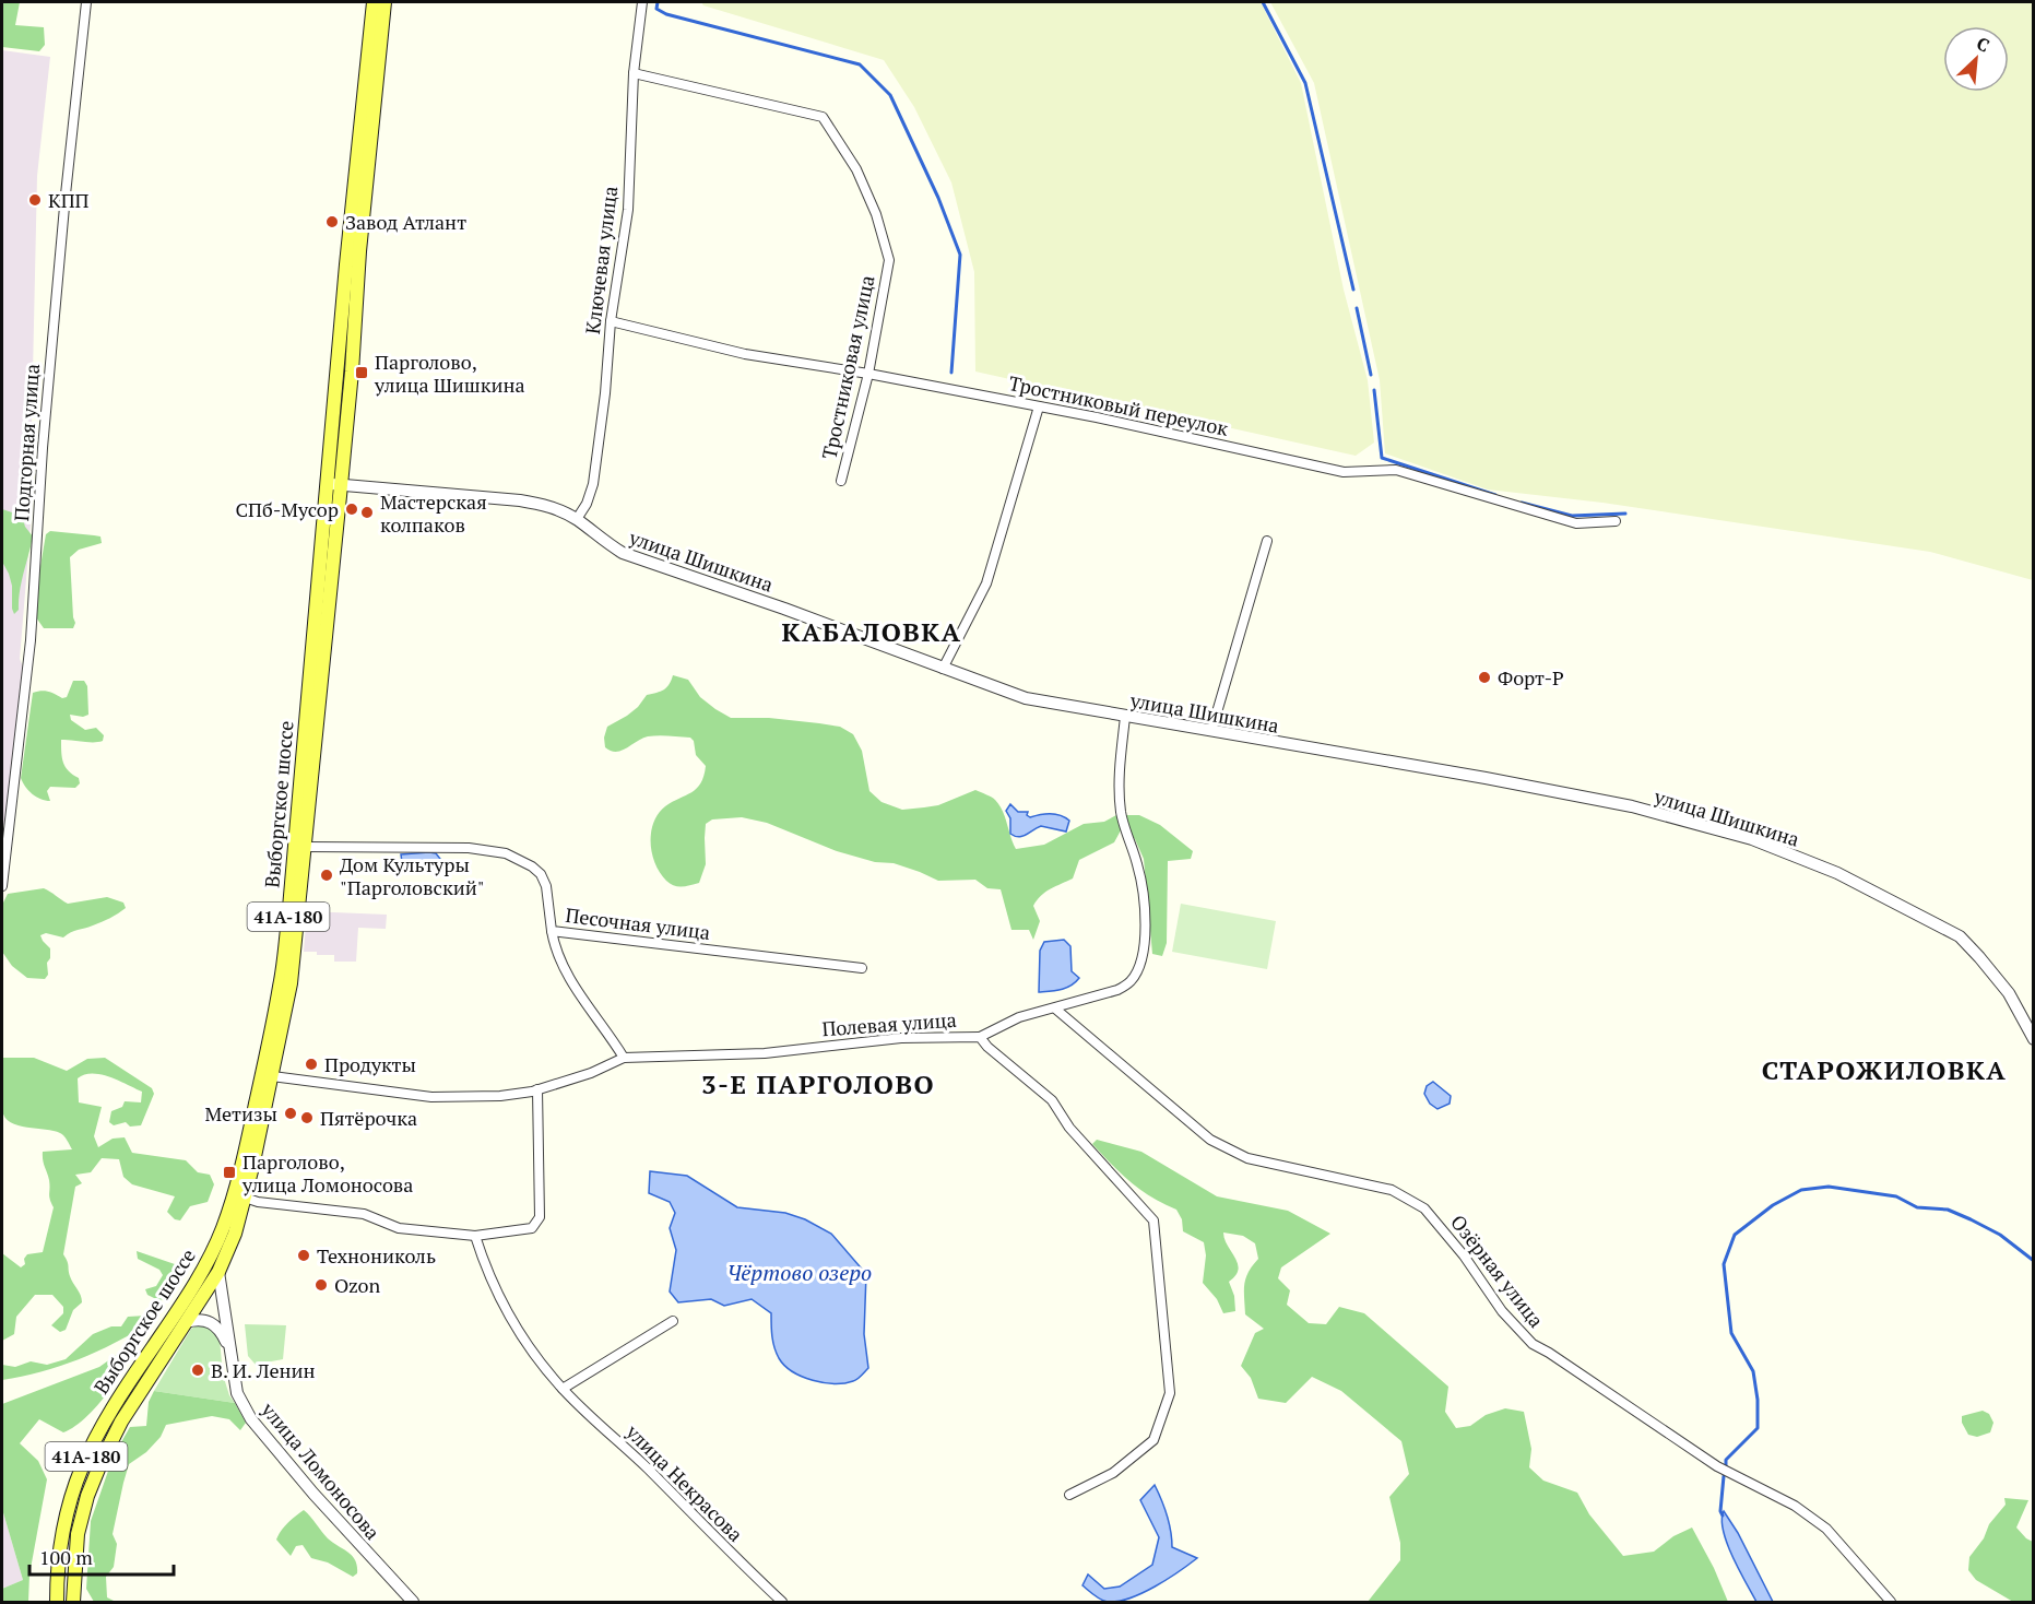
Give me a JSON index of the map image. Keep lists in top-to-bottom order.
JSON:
{
  "streets": {
    "main road": ["Выборгское шоссе", "41А-180"],
    "street": [
      "Ключевая улица",
      "Тростниковая улица",
      "Тростниковый переулок",
      "Подгорная улица",
      "улица Шишкина",
      "Песочная улица",
      "Полевая улица",
      "Озёрная улица",
      "улица Ломоносова",
      "улица Некрасова"
    ]
  },
  "crossings": [
    ["Ключевая улица", "Тростниковая улица"],
    ["Ключевая улица", "Тростниковый переулок"],
    ["Ключевая улица", "улица Шишкина"],
    ["Тростниковая улица", "Тростниковый переулок"],
    ["улица Шишкина", "Выборгское шоссе"],
    ["Выборгское шоссе", "Песочная улица"],
    ["Выборгское шоссе", "Полевая улица"],
    ["Выборгское шоссе", "улица Ломоносова"]
  ],
  "districts": ["КАБАЛОВКА", "СТАРОЖИЛОВКА", "3-Е ПАРГОЛОВО"],
  "water": ["Чёртово озеро"],
  "places": {
    "other": [
      "КПП",
      "Завод Атлант",
      "СПб-Мусор",
      "Мастерская колпаков",
      "Форт-Р",
      "Дом Культуры \"Парголовский\"",
      "Продукты",
      "Метизы",
      "Пятёрочка",
      "Технониколь",
      "Ozon",
      "В. И. Ленин"
    ],
    "transit": ["Парголово, улица Шишкина", "Парголово, улица Ломоносова"]
  },
  "scale_bar": "100 m",
  "north": "top right"
}
